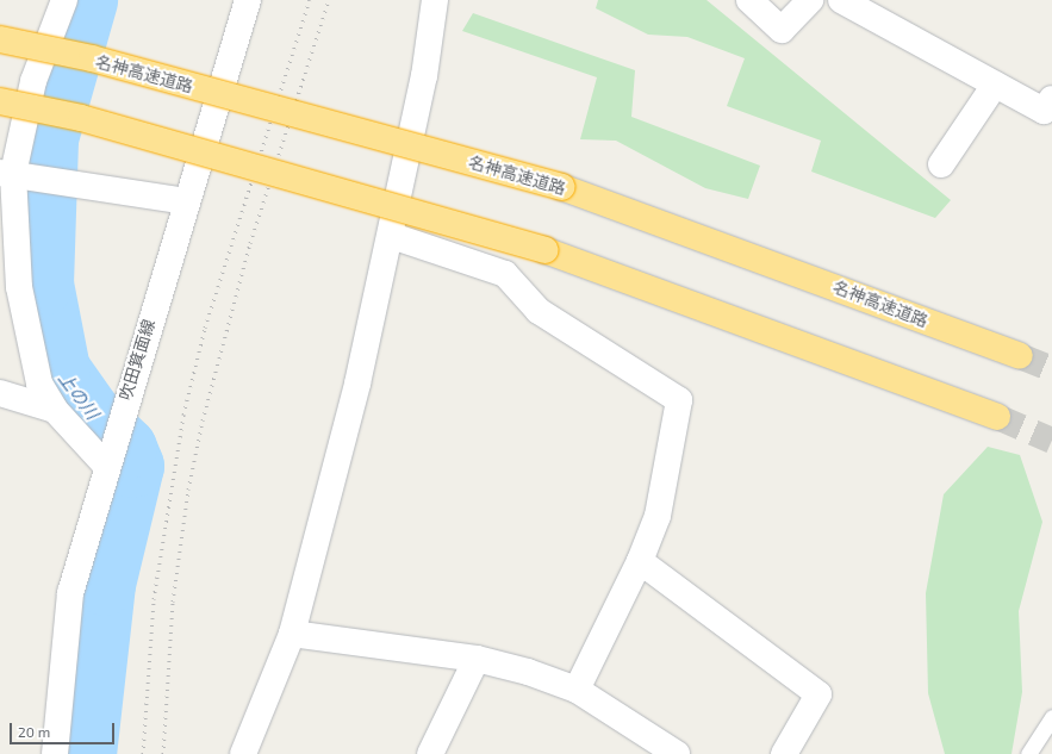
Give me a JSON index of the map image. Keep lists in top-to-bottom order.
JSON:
{
  "streets": {
    "highway": ["名神高速道路"],
    "street": ["吹田箕面線"]
  },
  "water": ["上の川"],
  "scale_bar": "20 m"
}
